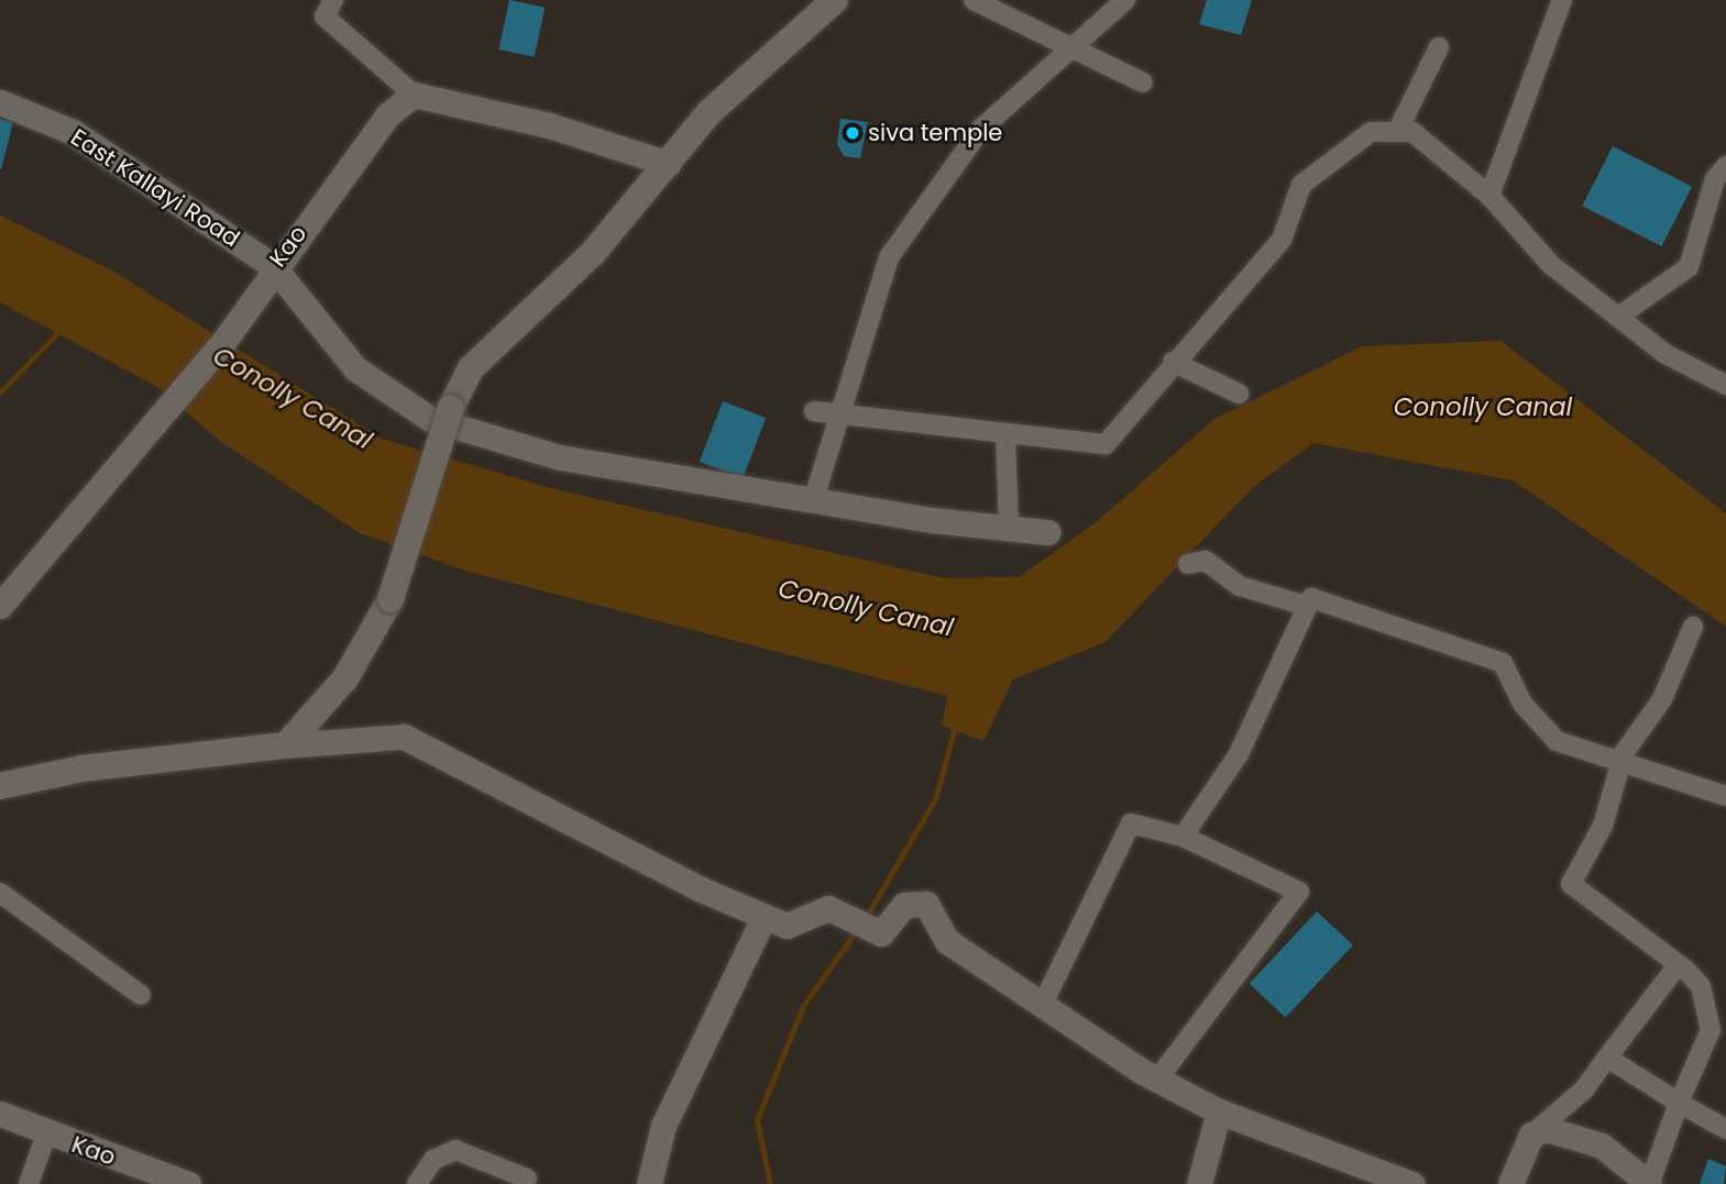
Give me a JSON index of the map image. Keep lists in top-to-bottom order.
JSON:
{
  "streets": {
    "street": ["East Kallayi Road", "Kao"]
  },
  "crossings": [
    ["East Kallayi Road", "Kao"]
  ],
  "water": ["Conolly Canal"],
  "places": ["siva temple"]
}
